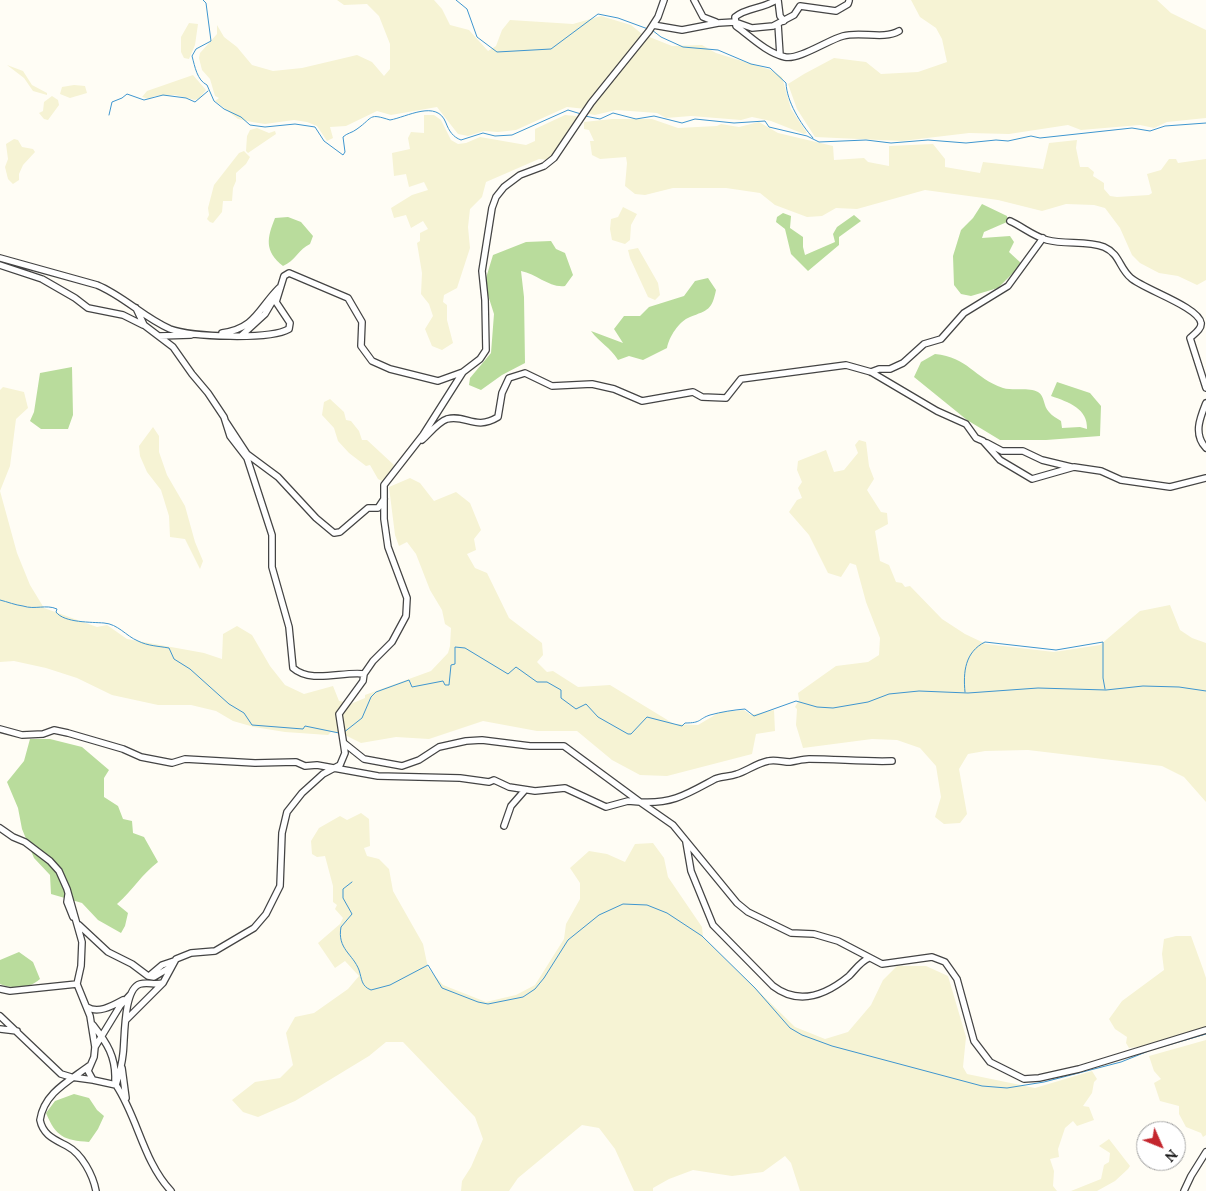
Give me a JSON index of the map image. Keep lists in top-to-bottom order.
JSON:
{
  "north": "bottom right"
}
